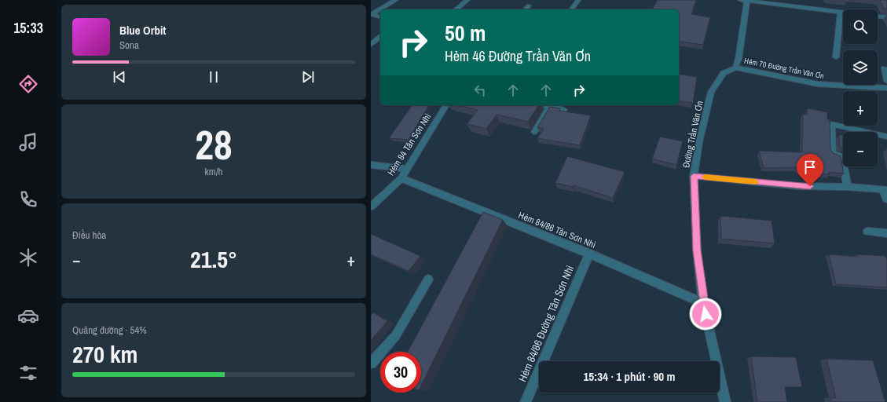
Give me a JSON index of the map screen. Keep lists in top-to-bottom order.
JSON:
{
  "streets": {
    "street": [
      "Hẻm 70 Đường Trần Văn Ơn",
      "Đường Trần Văn Ơn",
      "Hẻm 84 Tân Sơn Nhì",
      "Hẻm 84/86 Tân Sơn Nhì",
      "Hẻm 84/86 Đường Tân Sơn Nhì"
    ]
  },
  "crossings": [
    ["Hẻm 70 Đường Trần Văn Ơn", "Đường Trần Văn Ơn"],
    ["Đường Trần Văn Ơn", "Hẻm 84/86 Tân Sơn Nhì"],
    ["Hẻm 84 Tân Sơn Nhì", "Hẻm 84/86 Tân Sơn Nhì"],
    ["Hẻm 84/86 Tân Sơn Nhì", "Hẻm 84/86 Đường Tân Sơn Nhì"]
  ],
  "page": {
    "tabs": "15:33",
    "map_buttons": ["+", "−"],
    "turn": ["50 m", "Hẻm 46 Đường Trần Văn Ơn"],
    "song": ["Blue Orbit", "Sona"],
    "tile": [
      ["28", "km/h"],
      "Điều hòa",
      ["Quãng đường · 54%", "270 km"]
    ],
    "heat": ["−", "21.5°", "+"],
    "limit": "30",
    "trip": "15:34 · 1 phút · 90 m"
  }
}
